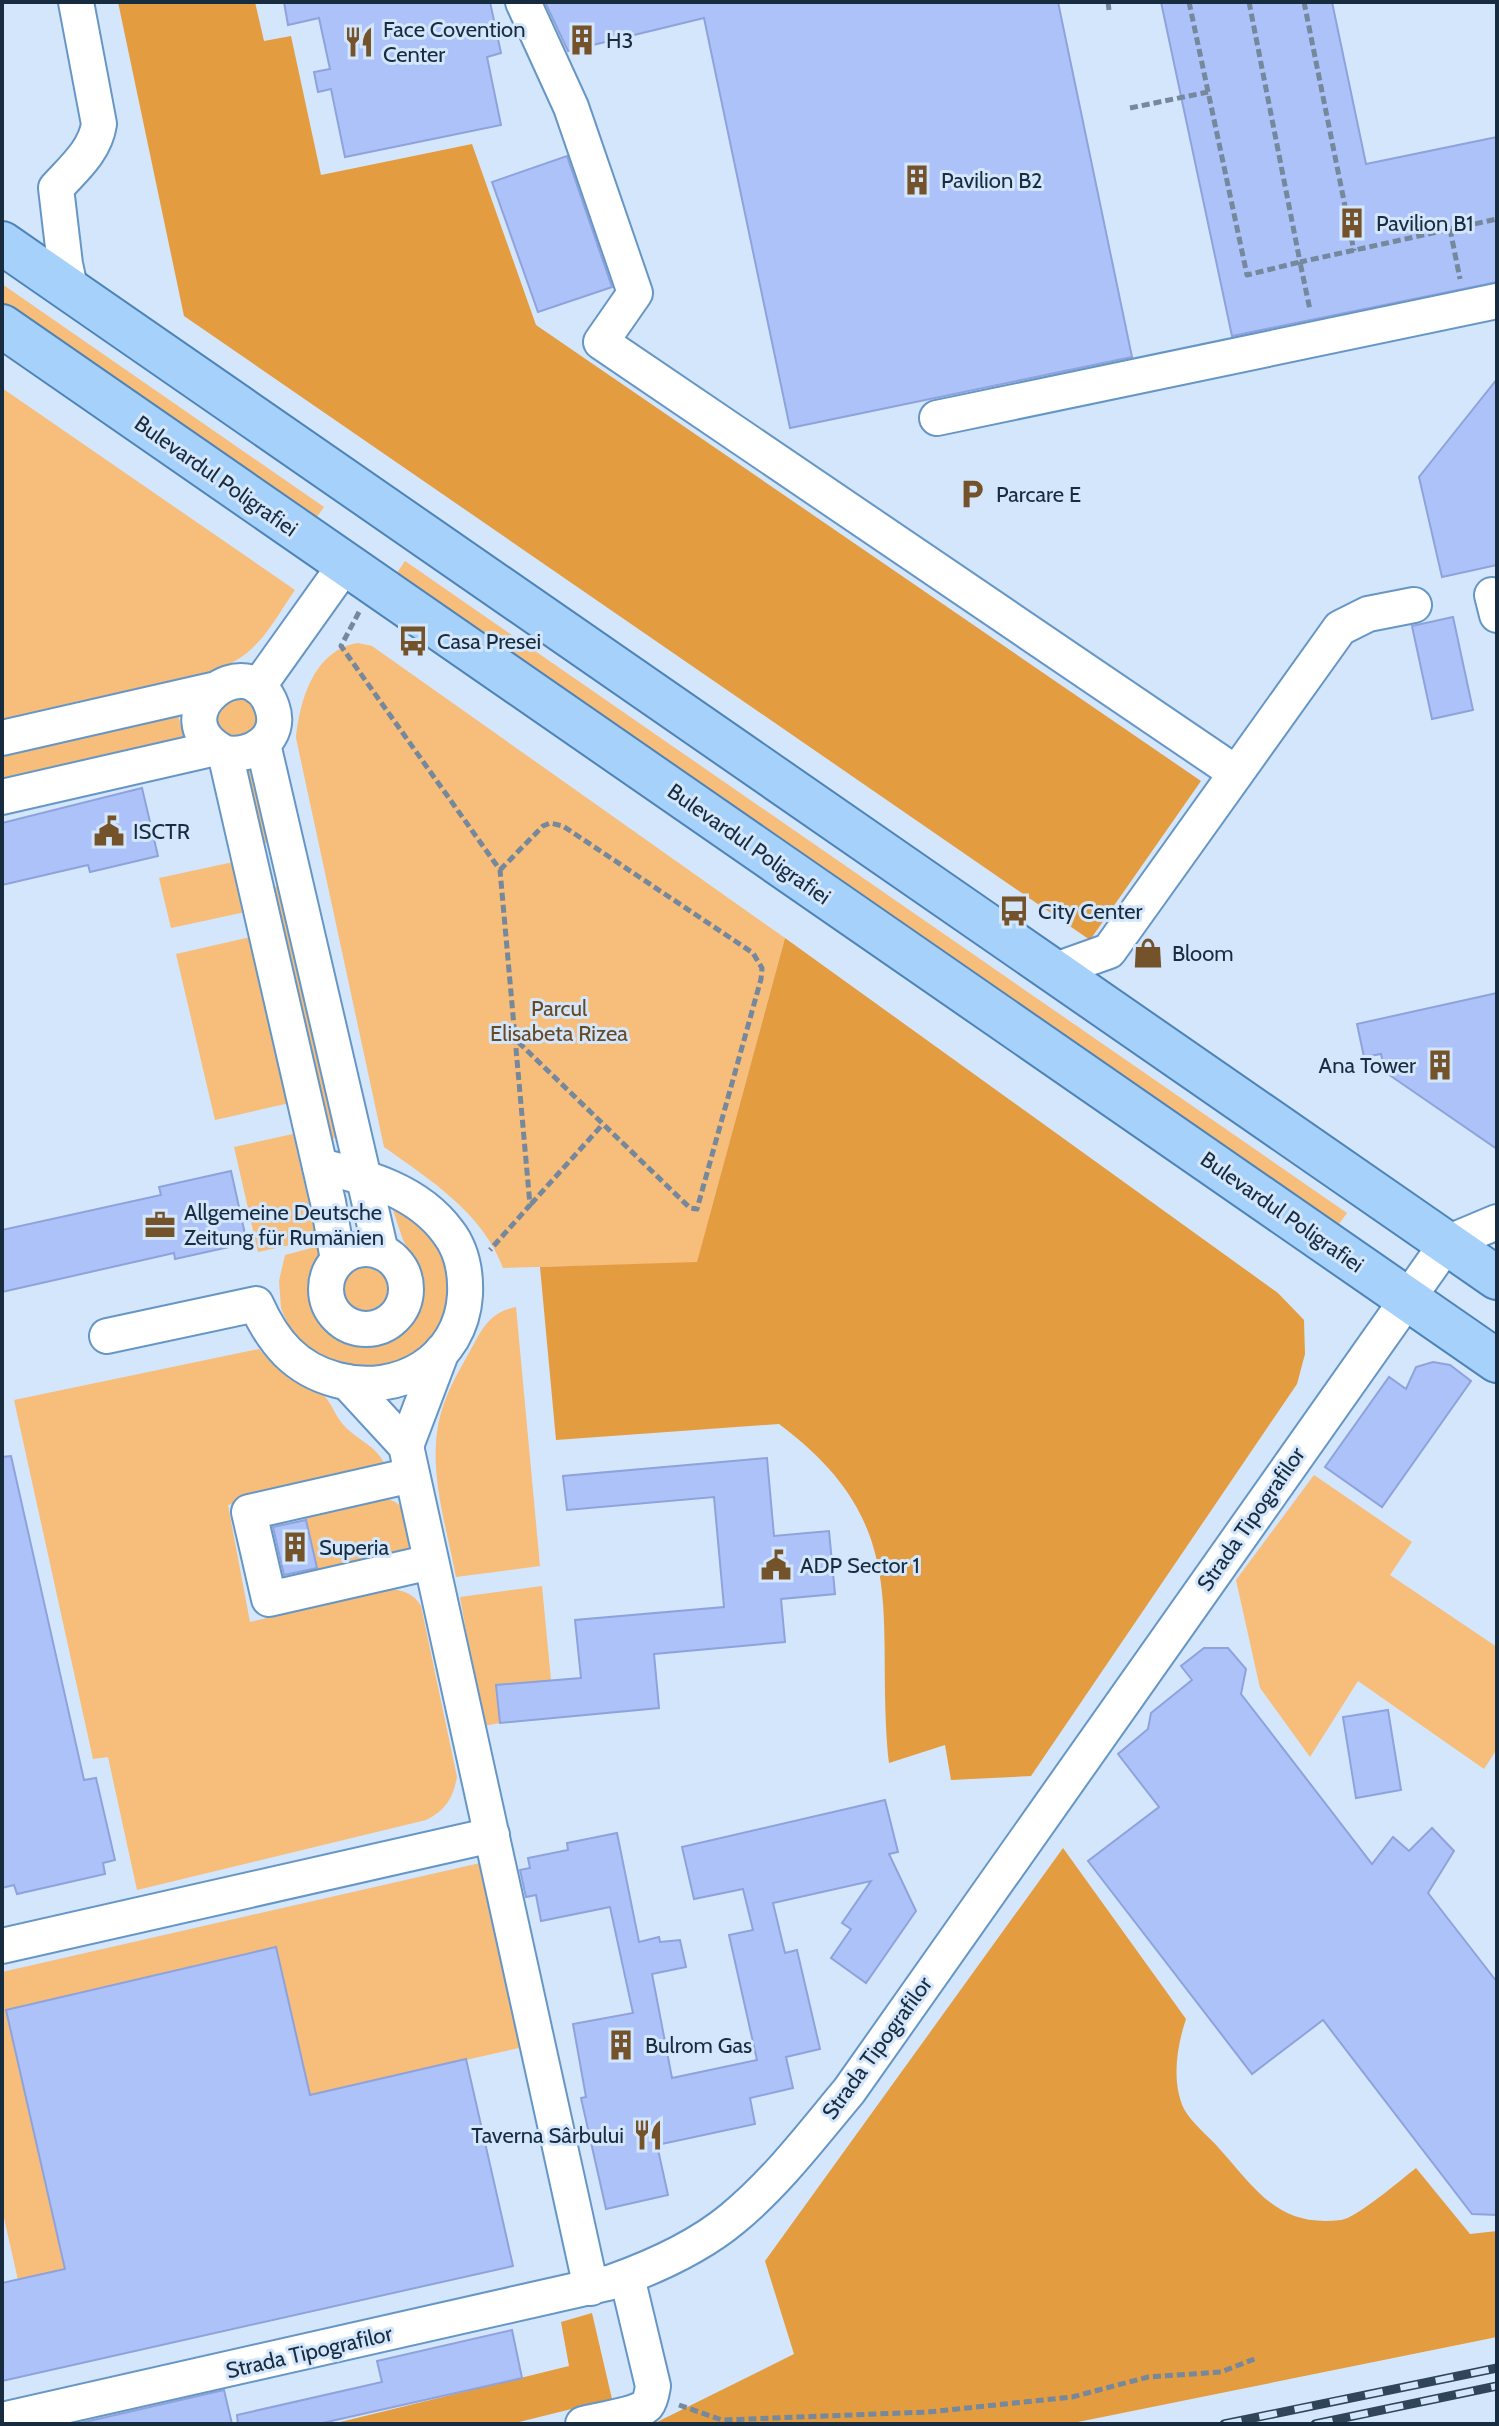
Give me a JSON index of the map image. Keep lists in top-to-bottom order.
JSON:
{
  "streets": {
    "main road": ["Bulevardul Poligrafiei"],
    "street": ["Strada Tipografilor"]
  },
  "crossings": [
    ["Bulevardul Poligrafiei", "Strada Tipografilor"]
  ],
  "parks": ["Parcul Elisabeta Rizea"],
  "places": {
    "building": [
      "H3",
      "Pavilion B2",
      "Pavilion B1",
      "Ana Tower",
      "Superia",
      "Bulrom Gas"
    ],
    "restaurant": ["Face Covention Center", "Taverna Sârbului"],
    "parking": ["Parcare E"],
    "bus stop": ["Casa Presei", "City Center"],
    "public building": ["ISCTR", "ADP Sector 1"],
    "shop": ["Bloom"],
    "office": ["Allgemeine Deutsche Zeitung für Rumänien"]
  }
}
